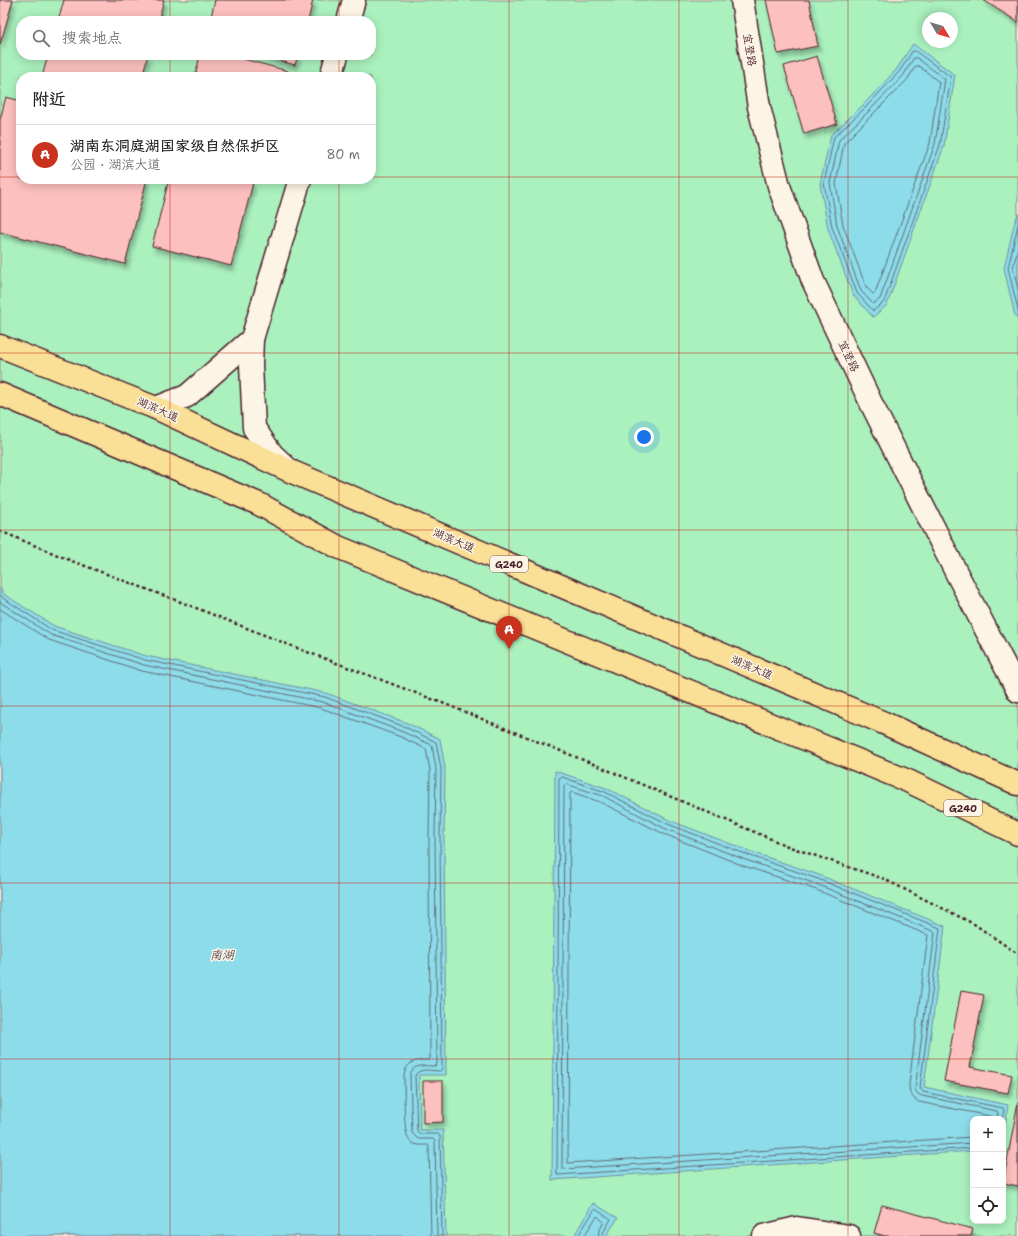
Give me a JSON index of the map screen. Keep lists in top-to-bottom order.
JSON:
{
  "streets": {
    "highway": ["湖滨大道", "G240"],
    "street": ["宜登路"]
  },
  "water": ["南湖"],
  "north": "bottom right",
  "page": {
    "search": "搜索地点",
    "heading": "附近",
    "list": [
      {
        "mark": "A",
        "name": "湖南东洞庭湖国家级自然保护区",
        "note": "公园 · 湖滨大道",
        "value": "80 m"
      }
    ],
    "pins": "A",
    "map_buttons": ["+", "−"]
  }
}
